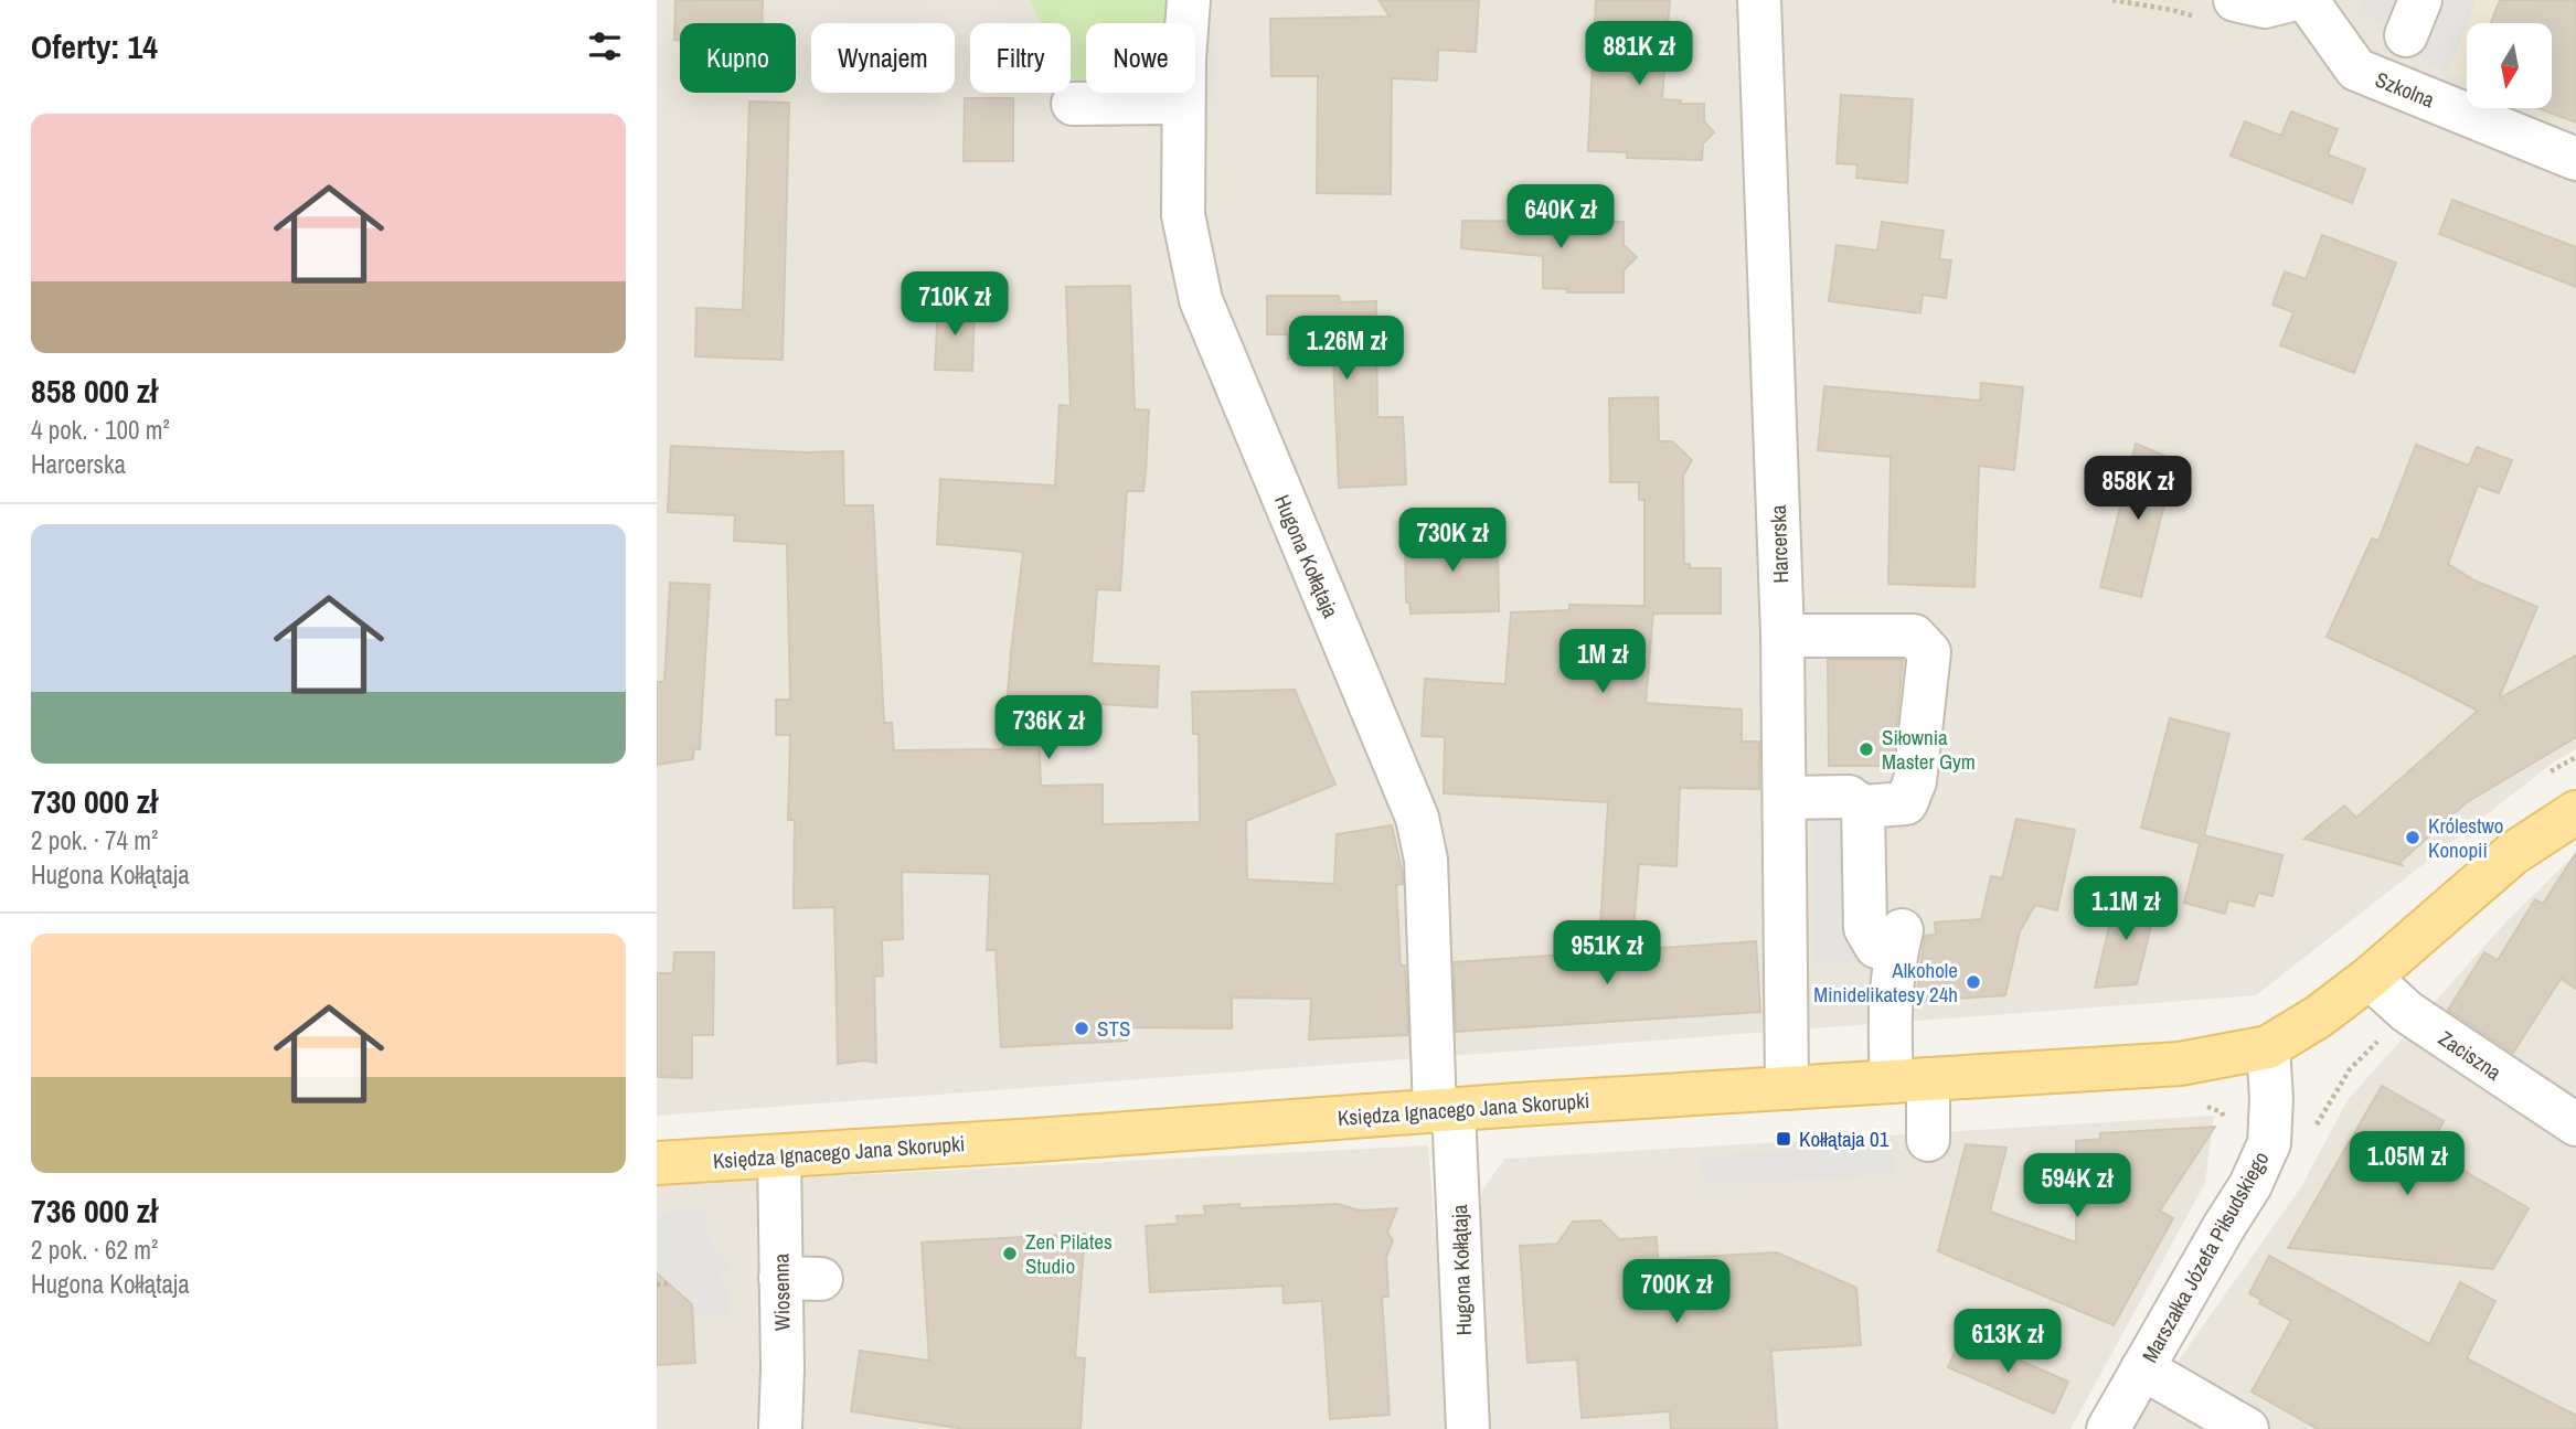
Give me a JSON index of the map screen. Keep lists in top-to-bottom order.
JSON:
{
  "streets": {
    "main road": ["Księdza Ignacego Jana Skorupki"],
    "street": [
      "Szkolna",
      "Harcerska",
      "Hugona Kołłątaja",
      "Zaciszna",
      "Marszałka Józefa Piłsudskiego",
      "Wiosenna"
    ]
  },
  "crossings": [
    ["Harcerska", "Księdza Ignacego Jana Skorupki"],
    ["Hugona Kołłątaja", "Księdza Ignacego Jana Skorupki"],
    ["Księdza Ignacego Jana Skorupki", "Marszałka Józefa Piłsudskiego"],
    ["Księdza Ignacego Jana Skorupki", "Wiosenna"]
  ],
  "places": {
    "other": [
      "Siłownia Master Gym",
      "Królestwo Konopii",
      "Alkohole Minidelikatesy 24h",
      "STS",
      "Zen Pilates Studio"
    ],
    "transit": ["Kołłątaja 01"]
  },
  "north": "bottom",
  "page": {
    "heading": "Oferty: 14",
    "price": [
      "881K zł",
      "640K zł",
      "710K zł",
      "1.26M zł",
      "858K zł",
      "730K zł",
      "1M zł",
      "736K zł",
      "1.1M zł",
      "951K zł",
      "1.05M zł",
      "594K zł",
      "700K zł",
      "613K zł"
    ],
    "chip": [
      "Kupno",
      "Wynajem",
      "Filtry",
      "Nowe"
    ],
    "list": [
      {
        "name": "858 000 zł",
        "note": "4 pok. · 100 m² · Harcerska"
      },
      {
        "name": "730 000 zł",
        "note": "2 pok. · 74 m² · Hugona Kołłątaja"
      },
      {
        "name": "736 000 zł",
        "note": "2 pok. · 62 m² · Hugona Kołłątaja"
      }
    ]
  }
}
